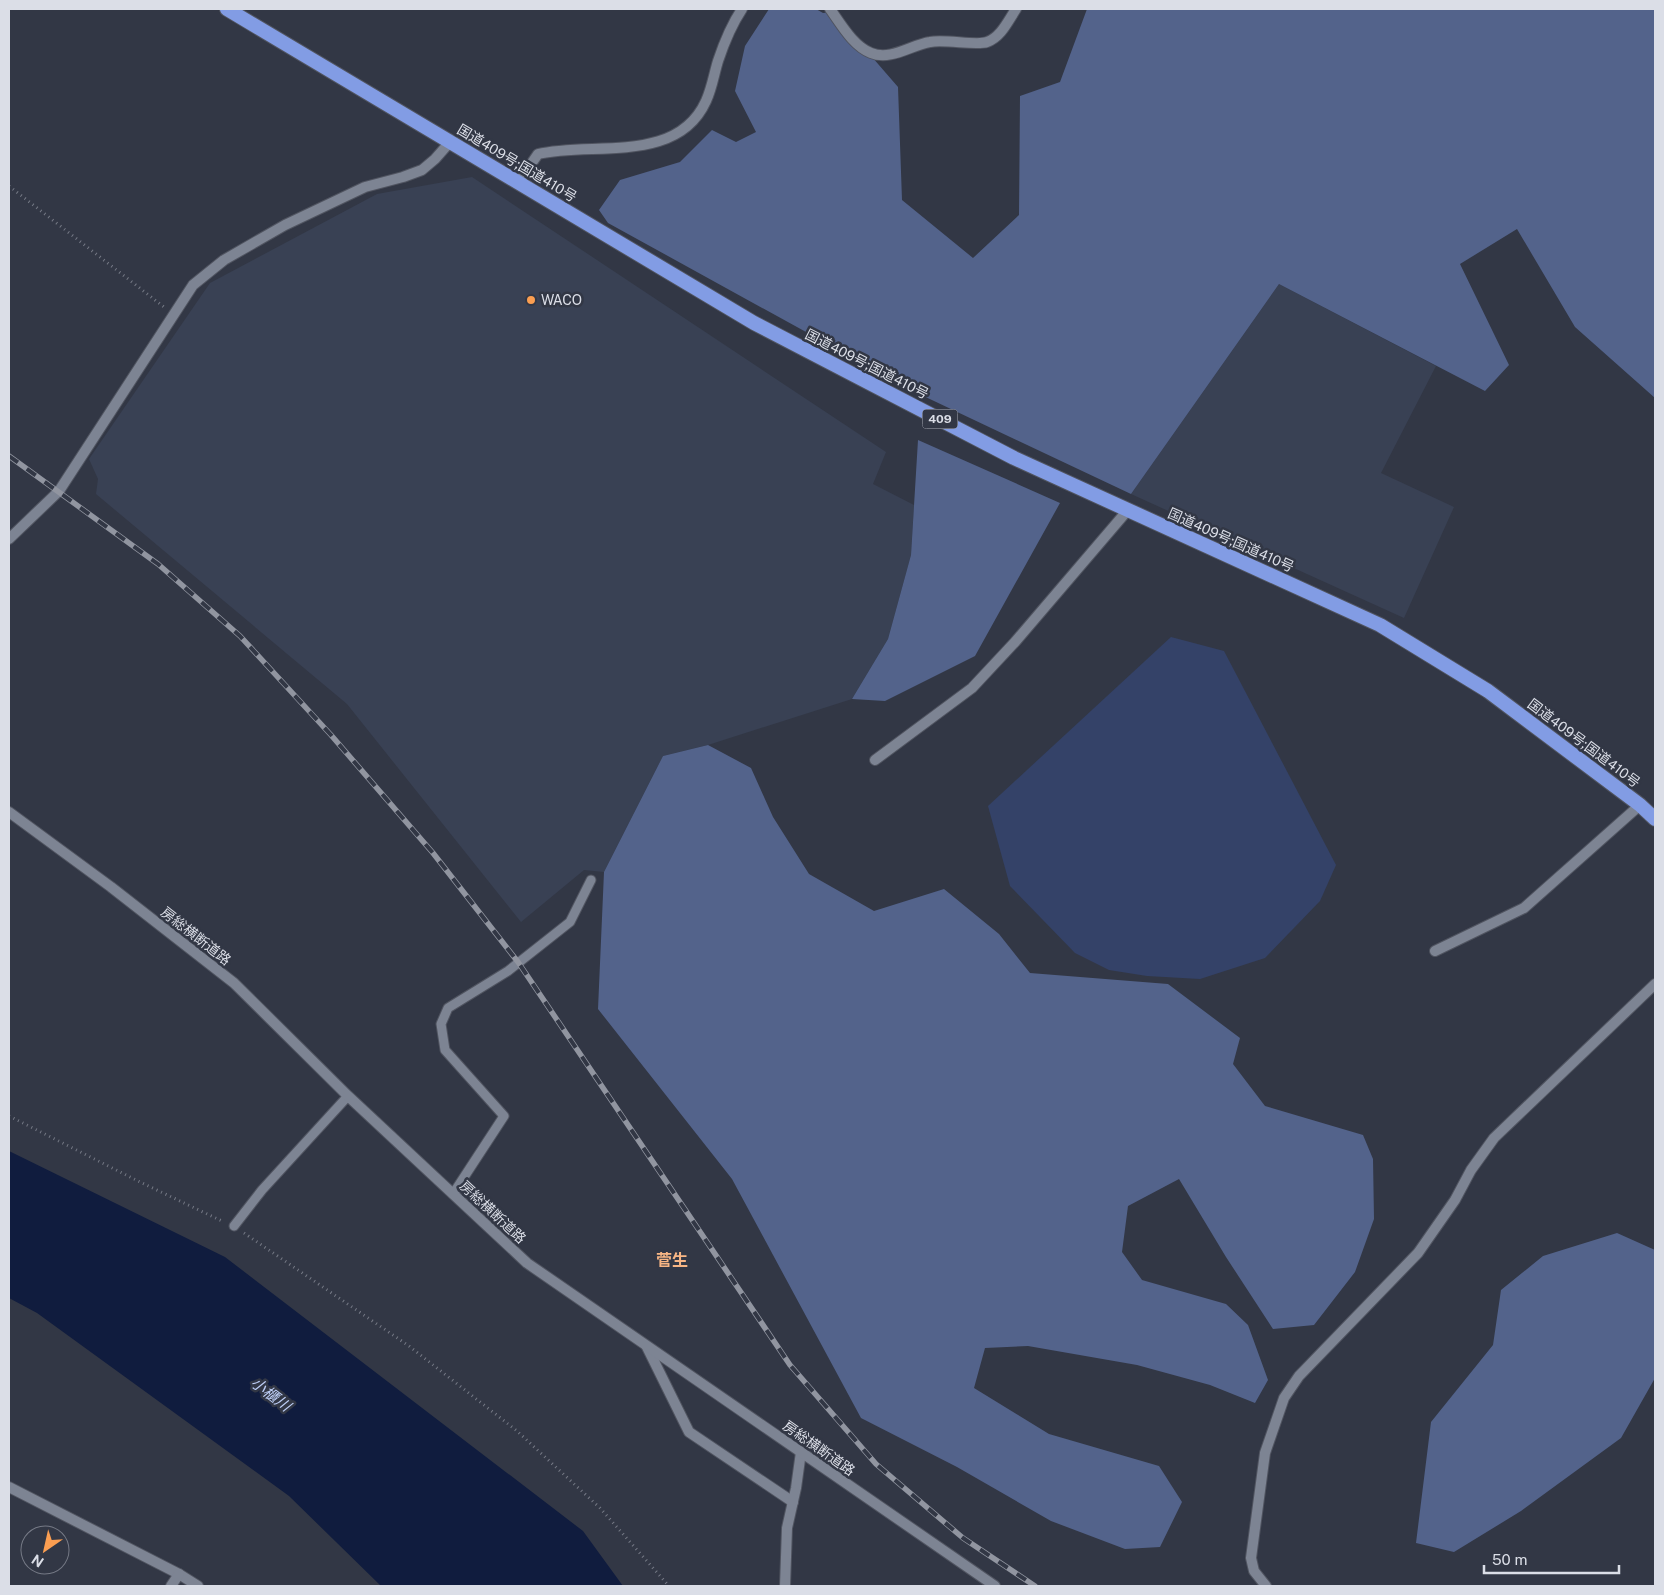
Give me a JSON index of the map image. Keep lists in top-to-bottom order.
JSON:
{
  "streets": {
    "highway": ["国道409号;国道410号", "409"],
    "street": ["房総横断道路"]
  },
  "districts": ["菅生"],
  "water": ["小櫃川"],
  "places": ["WACO"],
  "scale_bar": "50 m",
  "north": "bottom left"
}
